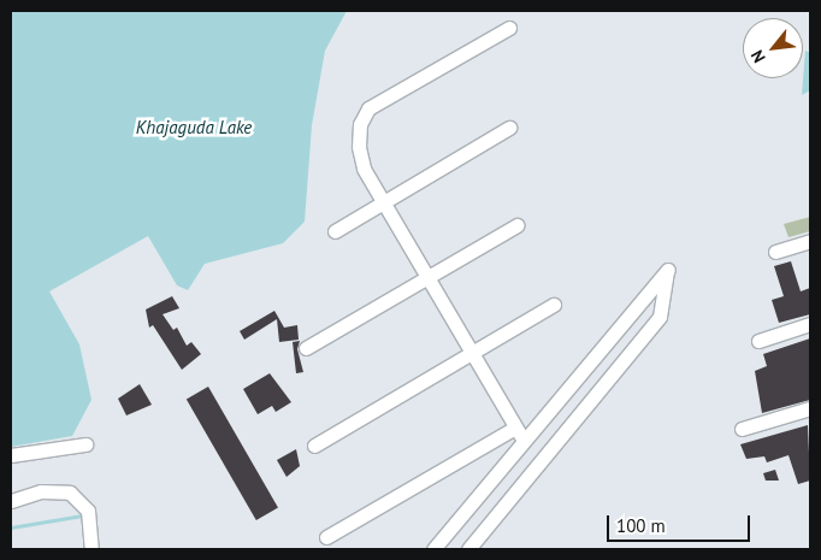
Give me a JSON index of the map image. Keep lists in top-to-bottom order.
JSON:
{
  "water": ["Khajaguda Lake"],
  "scale_bar": "100 m",
  "north": "bottom left"
}
